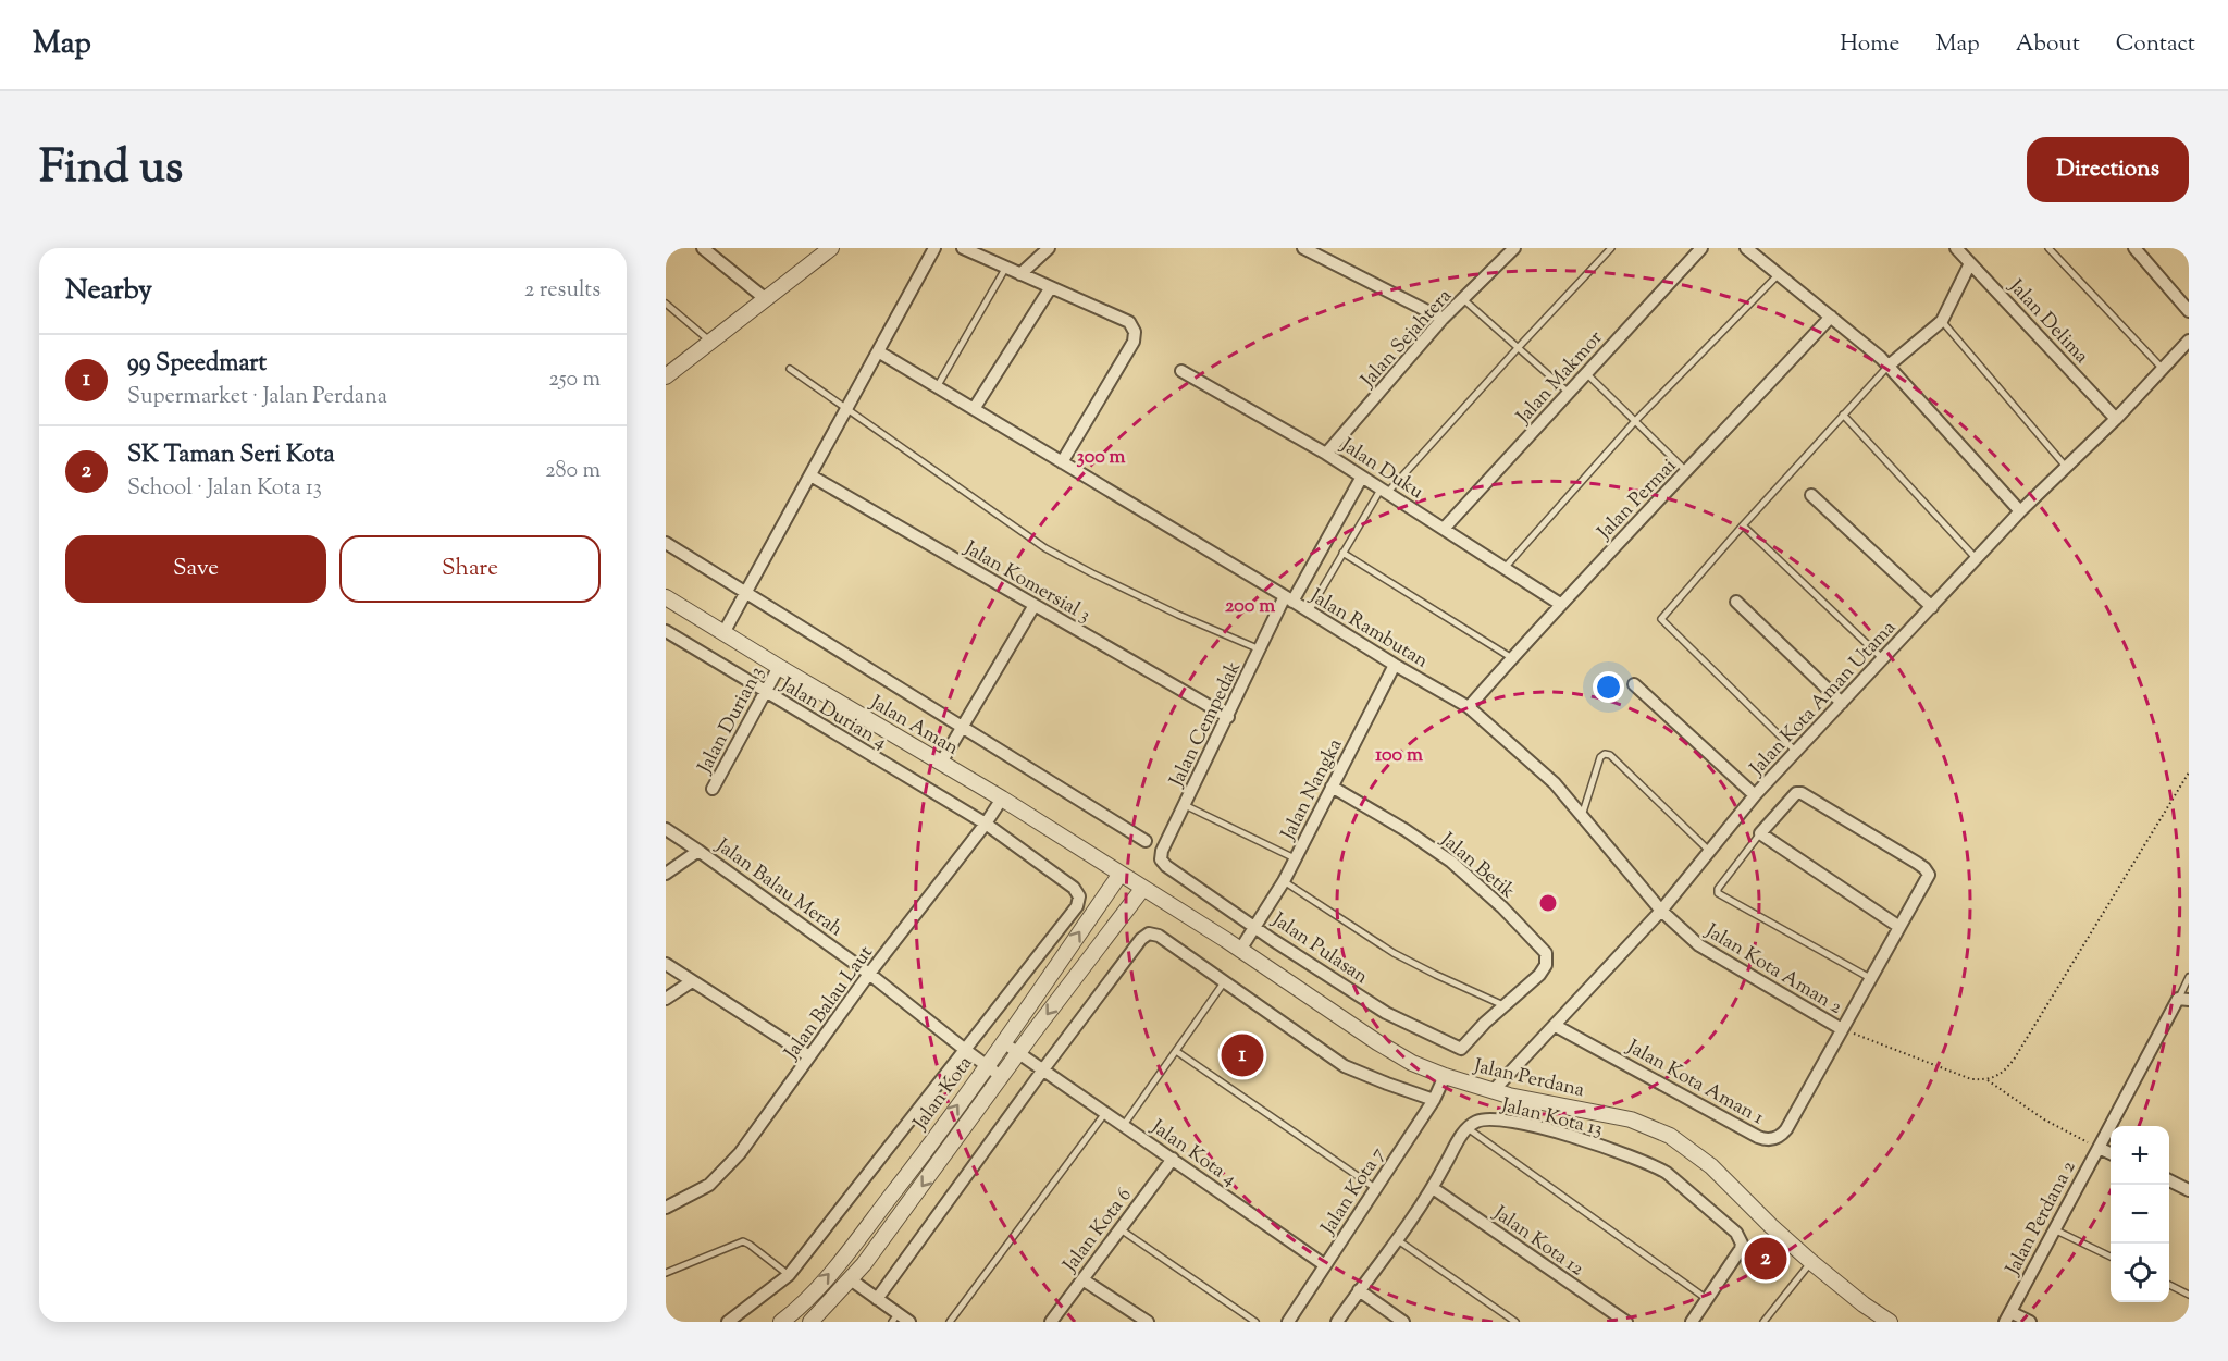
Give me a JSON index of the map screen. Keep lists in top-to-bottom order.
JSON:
{
  "streets": {
    "street": [
      "Jalan Delima",
      "Jalan Sejahtera",
      "Jalan Makmor",
      "Jalan Duku",
      "Jalan Permai",
      "Jalan Komersial 3",
      "Jalan Rambutan",
      "Jalan Kota Aman Utama",
      "Jalan Durian 4",
      "Jalan Durian 3",
      "Jalan Cempedak",
      "Jalan Aman",
      "Jalan Nangka",
      "Jalan Betik",
      "Jalan Balau Merah",
      "Jalan Pulasan",
      "Jalan Kota Aman 2",
      "Jalan Balau Laut",
      "Jalan Perdana",
      "Jalan Kota Aman 1",
      "Jalan Kota",
      "Jalan Kota 13",
      "Jalan Kota 4",
      "Jalan Kota 7",
      "Jalan Perdana 2",
      "Jalan Kota 6",
      "Jalan Kota 12"
    ]
  },
  "crossings": [
    ["Jalan Delima", "Jalan Kota Aman Utama"],
    ["Jalan Sejahtera", "Jalan Duku"],
    ["Jalan Makmor", "Jalan Duku"],
    ["Jalan Duku", "Jalan Permai"],
    ["Jalan Duku", "Jalan Cempedak"],
    ["Jalan Permai", "Jalan Rambutan"],
    ["Jalan Komersial 3", "Jalan Cempedak"],
    ["Jalan Rambutan", "Jalan Kota Aman Utama"],
    ["Jalan Rambutan", "Jalan Cempedak"],
    ["Jalan Rambutan", "Jalan Nangka"],
    ["Jalan Rambutan", "Jalan Kota Aman 2"],
    ["Jalan Kota Aman Utama", "Jalan Kota Aman 2"],
    ["Jalan Kota Aman Utama", "Jalan Perdana"],
    ["Jalan Kota Aman Utama", "Jalan Kota Aman 1"],
    ["Jalan Durian 4", "Jalan Durian 3"],
    ["Jalan Durian 4", "Jalan Balau Merah"],
    ["Jalan Durian 4", "Jalan Balau Laut"],
    ["Jalan Durian 3", "Jalan Aman"],
    ["Jalan Cempedak", "Jalan Pulasan"],
    ["Jalan Aman", "Jalan Balau Laut"],
    ["Jalan Aman", "Jalan Perdana"],
    ["Jalan Aman", "Jalan Kota"],
    ["Jalan Nangka", "Jalan Betik"],
    ["Jalan Nangka", "Jalan Pulasan"],
    ["Jalan Nangka", "Jalan Perdana"],
    ["Jalan Betik", "Jalan Pulasan"],
    ["Jalan Balau Merah", "Jalan Balau Laut"],
    ["Jalan Balau Merah", "Jalan Kota"],
    ["Jalan Kota Aman 2", "Jalan Kota Aman 1"],
    ["Jalan Perdana", "Jalan Kota"],
    ["Jalan Perdana", "Jalan Kota 7"],
    ["Jalan Kota", "Jalan Kota 4"],
    ["Jalan Kota 4", "Jalan Kota 7"],
    ["Jalan Kota 4", "Jalan Kota 6"]
  ],
  "page": {
    "header": "Map",
    "nav": [
      "Home",
      "Map",
      "About",
      "Contact"
    ],
    "title": "Find us",
    "buttons": [
      "Directions",
      ["Save", "Share"]
    ],
    "heading": ["Nearby", "2 results"],
    "list": [
      {
        "mark": "1",
        "name": "99 Speedmart",
        "note": "Supermarket · Jalan Perdana",
        "value": "250 m"
      },
      {
        "mark": "2",
        "name": "SK Taman Seri Kota",
        "note": "School · Jalan Kota 13",
        "value": "280 m"
      }
    ],
    "pins": ["1", "2"],
    "map_buttons": ["+", "−"]
  },
  "rings": ["300 m", "200 m", "100 m"]
}
